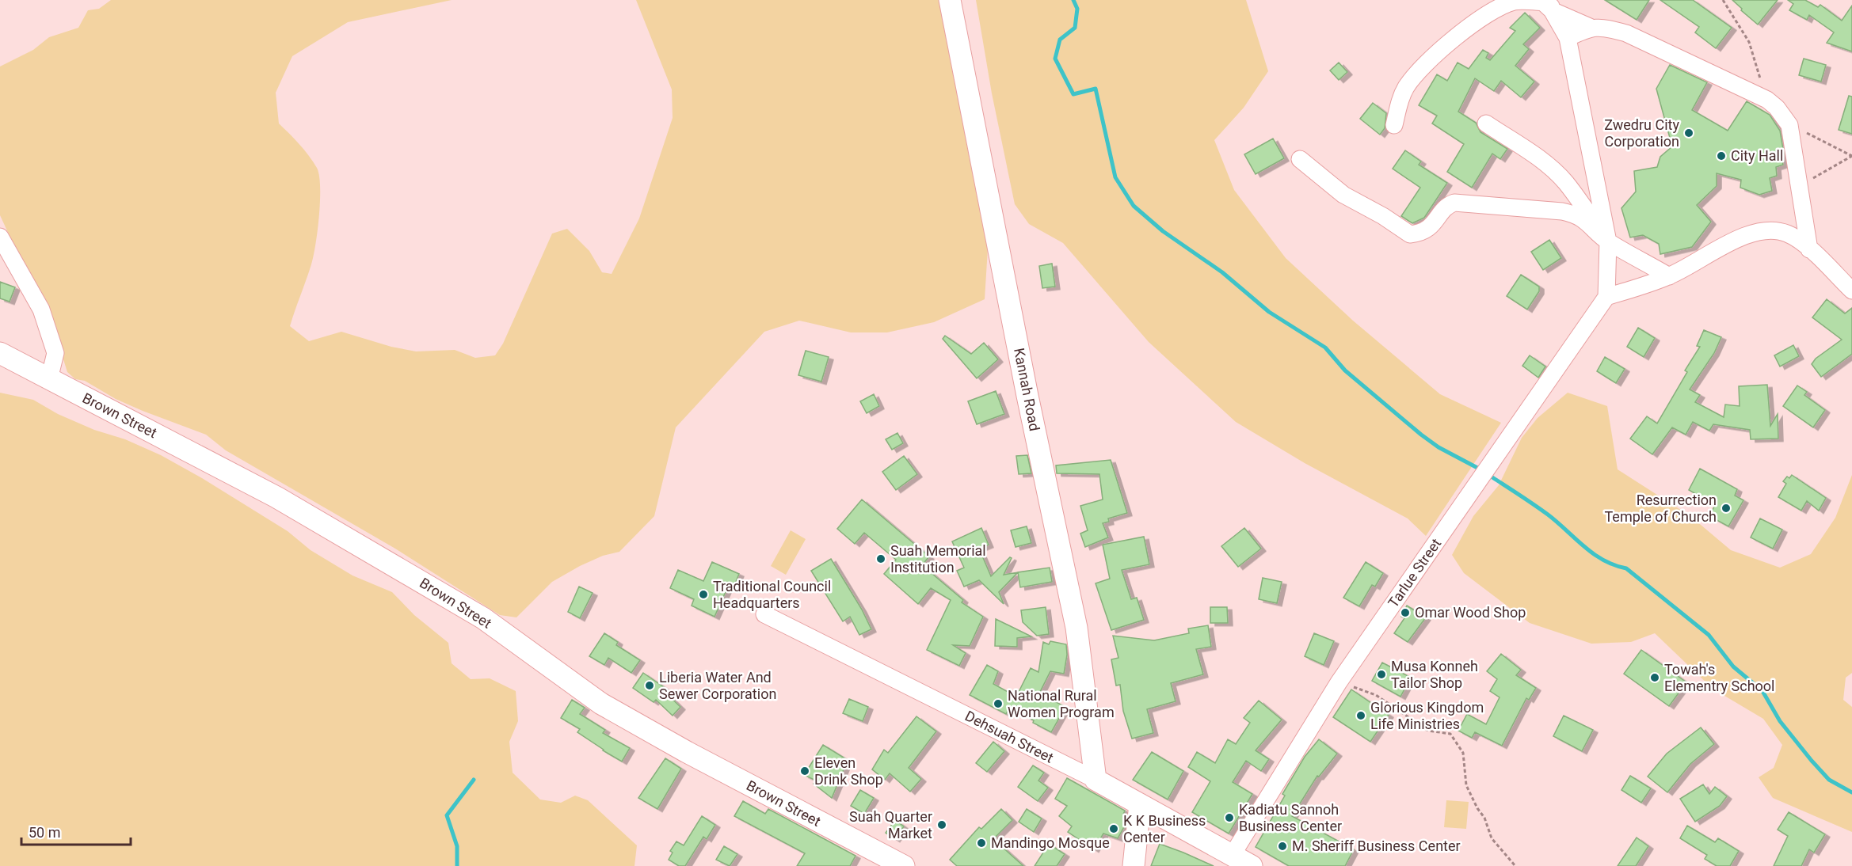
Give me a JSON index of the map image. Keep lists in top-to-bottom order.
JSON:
{
  "streets": {
    "street": [
      "Kannah Road",
      "Brown Street",
      "Tarlue Street",
      "Dehsuah Street"
    ]
  },
  "crossings": [
    ["Kannah Road", "Dehsuah Street"],
    ["Tarlue Street", "Dehsuah Street"]
  ],
  "places": [
    "Zwedru City Corporation",
    "City Hall",
    "Resurrection Temple of Church",
    "Suah Memorial Institution",
    "Traditional Council Headquarters",
    "Omar Wood Shop",
    "Musa Konneh Tailor Shop",
    "Towah's Elementry School",
    "Liberia Water And Sewer Corporation",
    "National Rural Women Program",
    "Glorious Kingdom Life Ministries",
    "Eleven Drink Shop",
    "Kadiatu Sannoh Business Center",
    "Suah Quarter Market",
    "K K Business Center",
    "Mandingo Mosque",
    "M. Sheriff Business Center"
  ],
  "scale_bar": "50 m"
}
